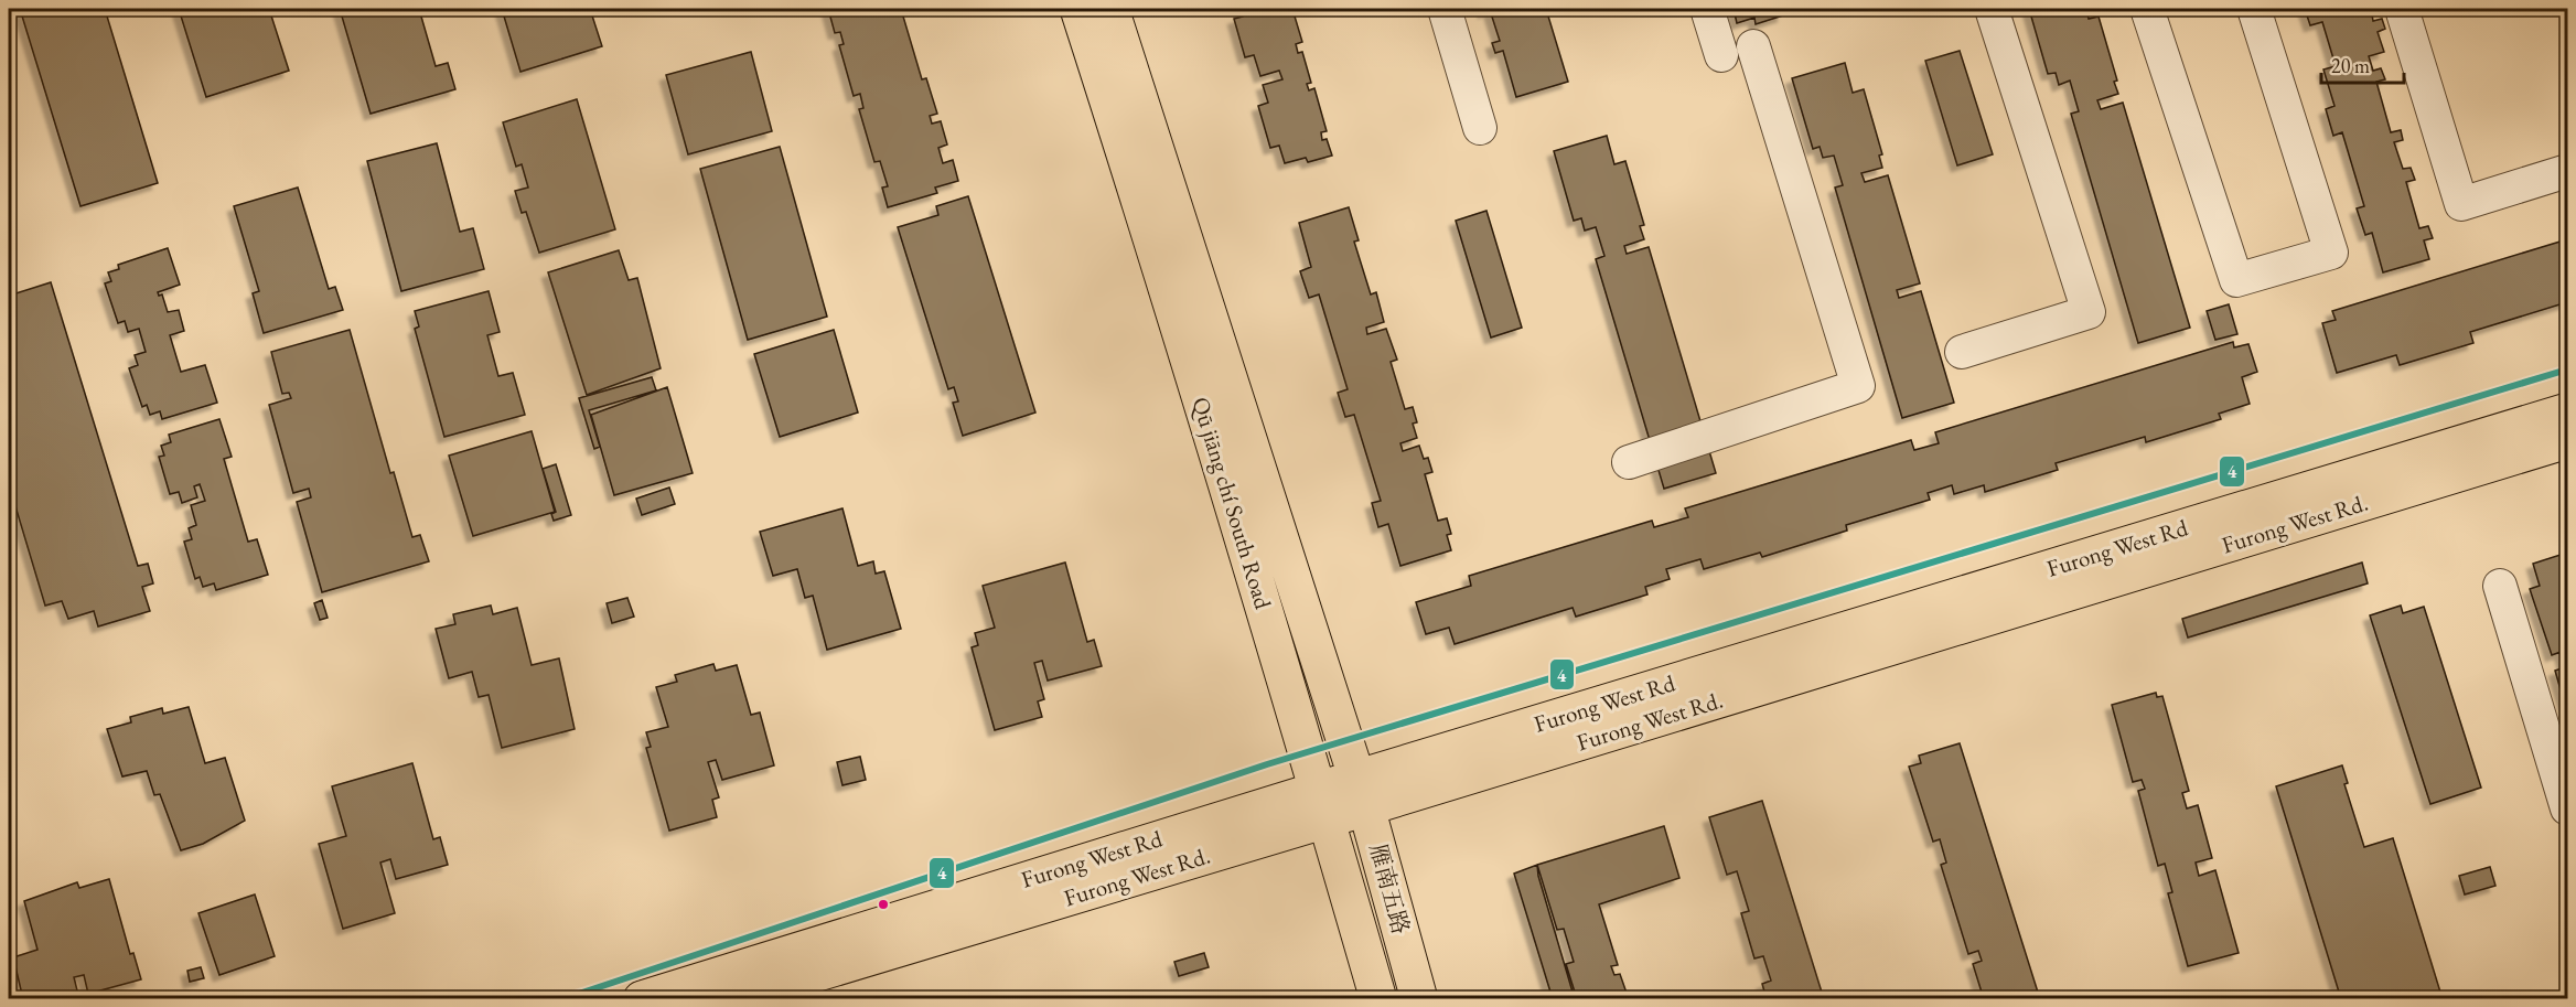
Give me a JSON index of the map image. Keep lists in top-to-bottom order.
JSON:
{
  "streets": {
    "main road": [
      "Qū jiāng chí South Road",
      "Furong West Rd.",
      "Furong West Rd",
      "雁南五路"
    ]
  },
  "crossings": [
    ["Qū jiāng chí South Road", "Furong West Rd."],
    ["Qū jiāng chí South Road", "Furong West Rd"],
    ["Qū jiāng chí South Road", "雁南五路"],
    ["Furong West Rd.", "Furong West Rd"],
    ["Furong West Rd.", "雁南五路"],
    ["Furong West Rd", "雁南五路"]
  ],
  "lines": ["transit line 4"],
  "scale_bar": "20 m"
}
